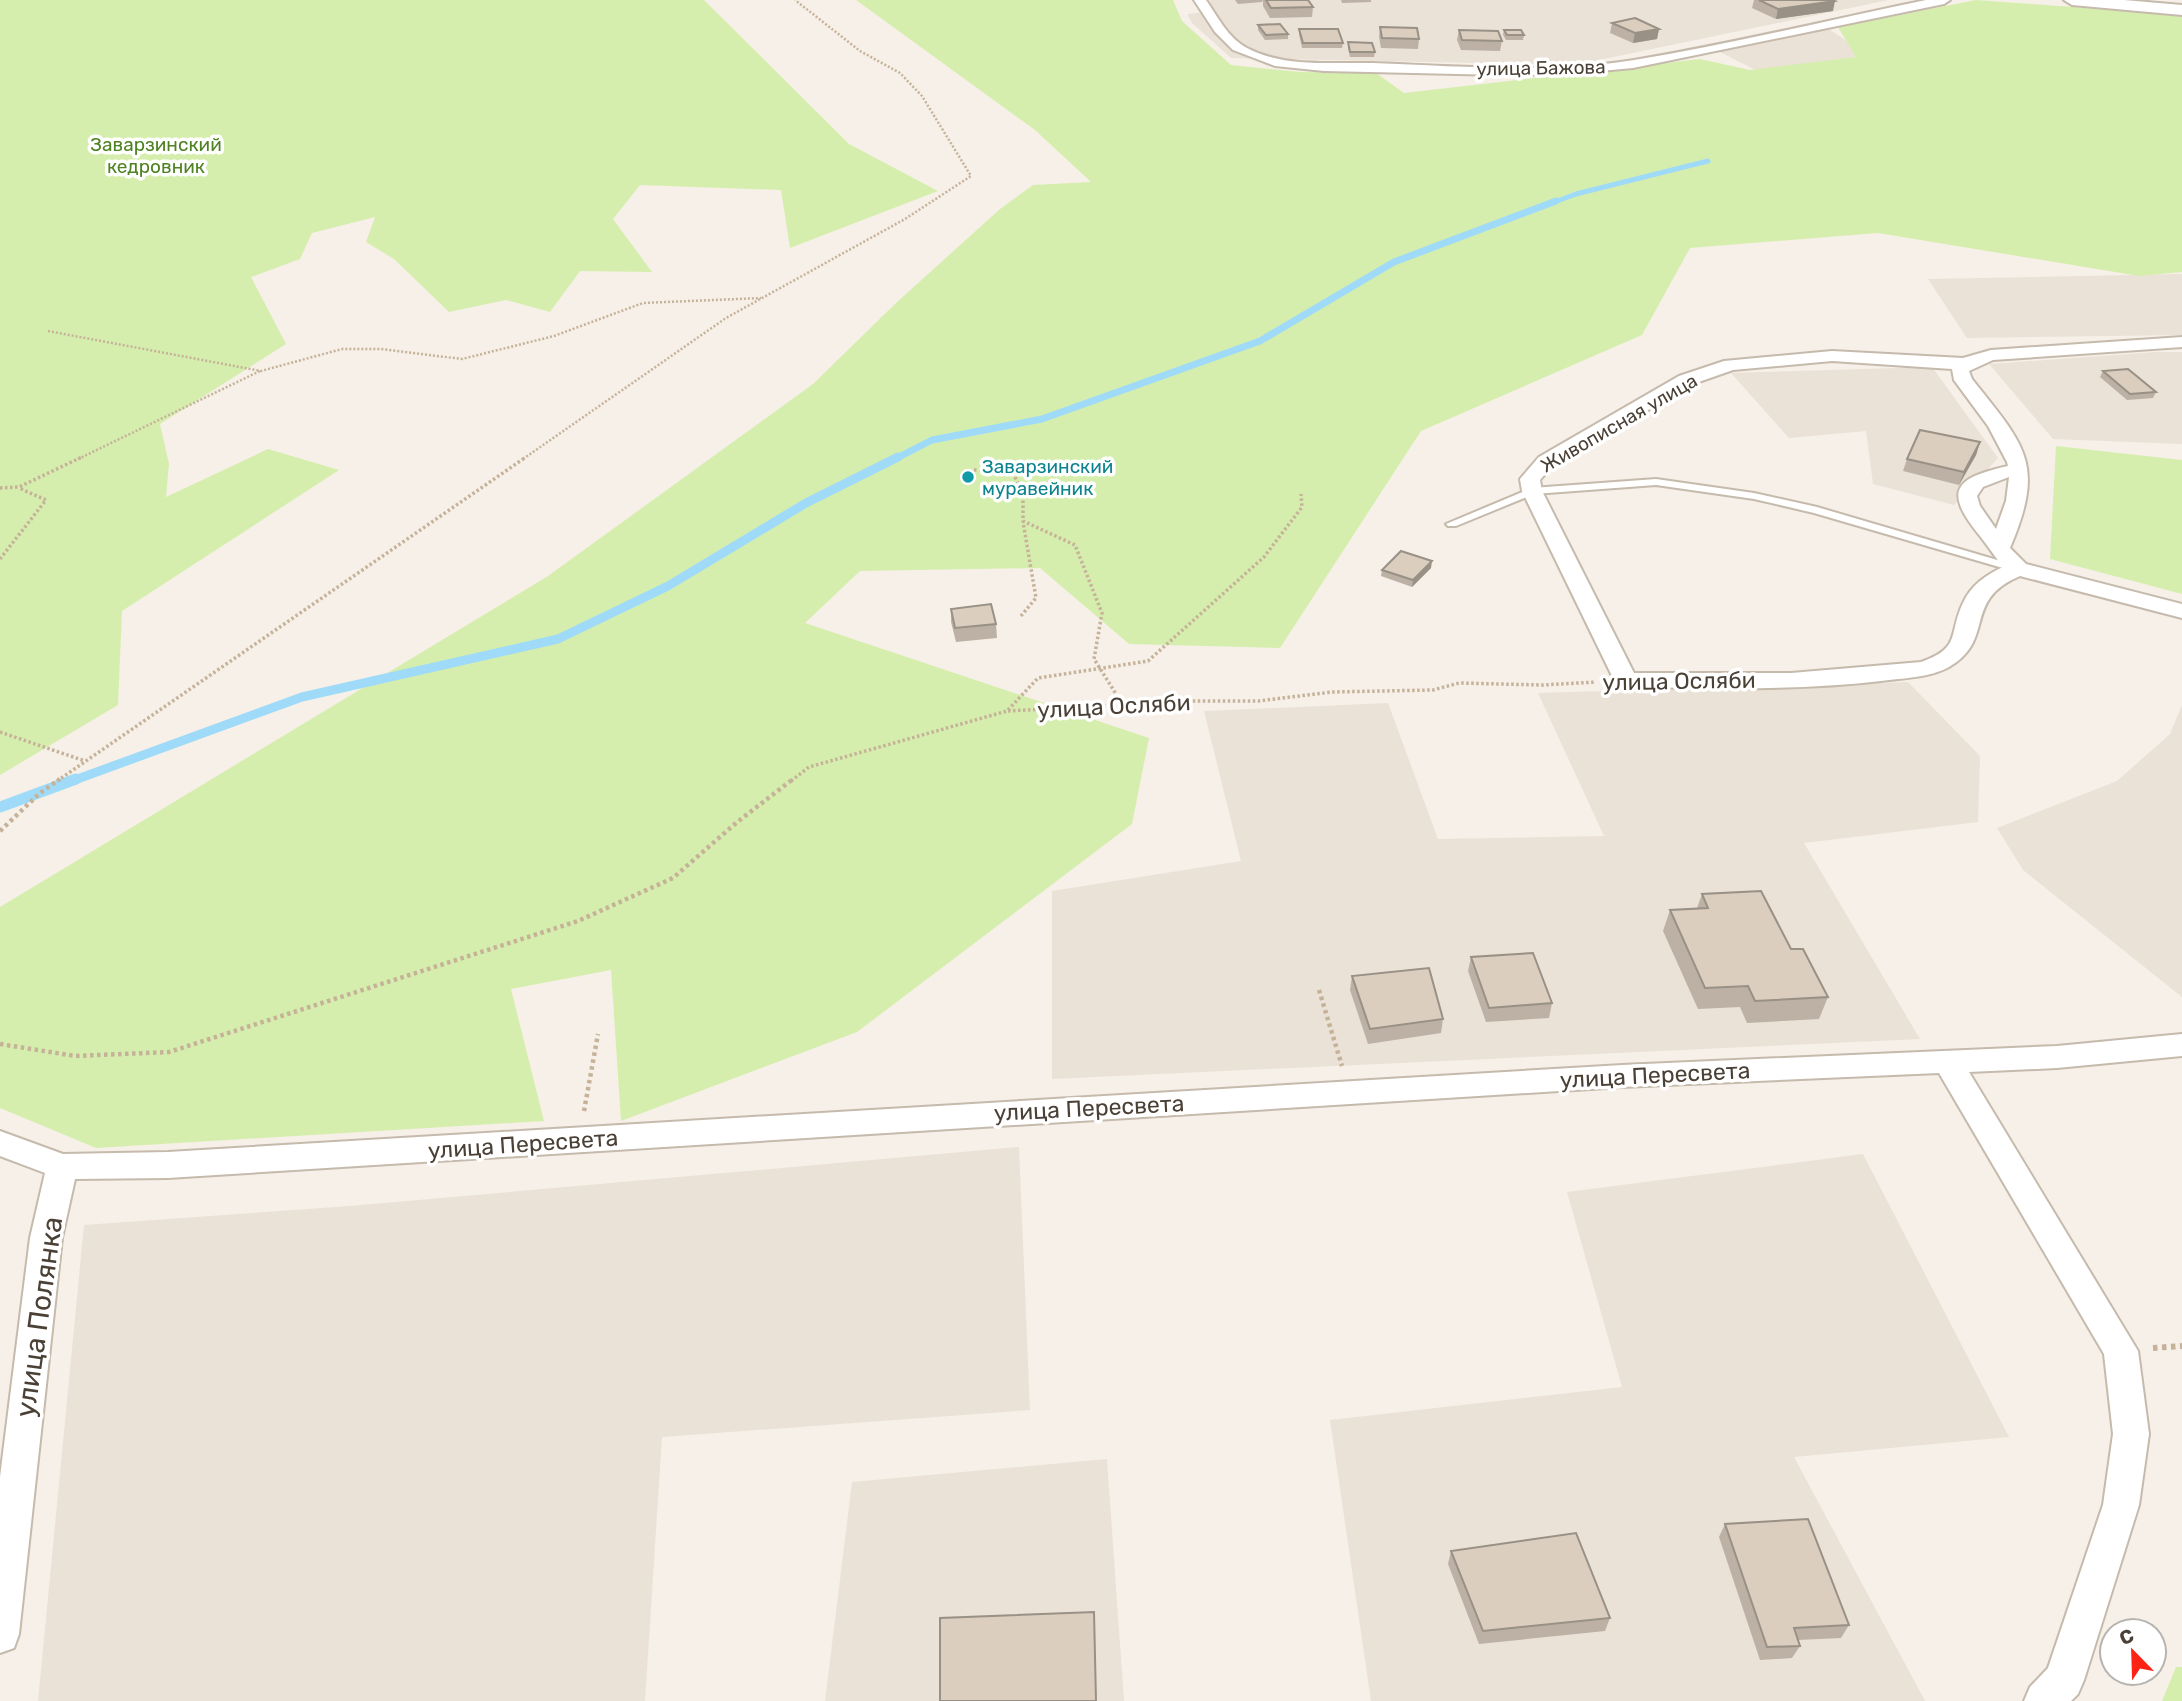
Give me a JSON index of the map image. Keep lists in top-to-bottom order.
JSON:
{
  "streets": {
    "street": [
      "улица Бажова",
      "Живописная улица",
      "улица Осляби",
      "улица Пересвета",
      "улица Полянка"
    ]
  },
  "crossings": [
    ["Живописная улица", "улица Осляби"],
    ["улица Пересвета", "улица Полянка"]
  ],
  "parks": ["Заварзинский кедровник"],
  "places": ["Заварзинский муравейник"],
  "north": "top left"
}
